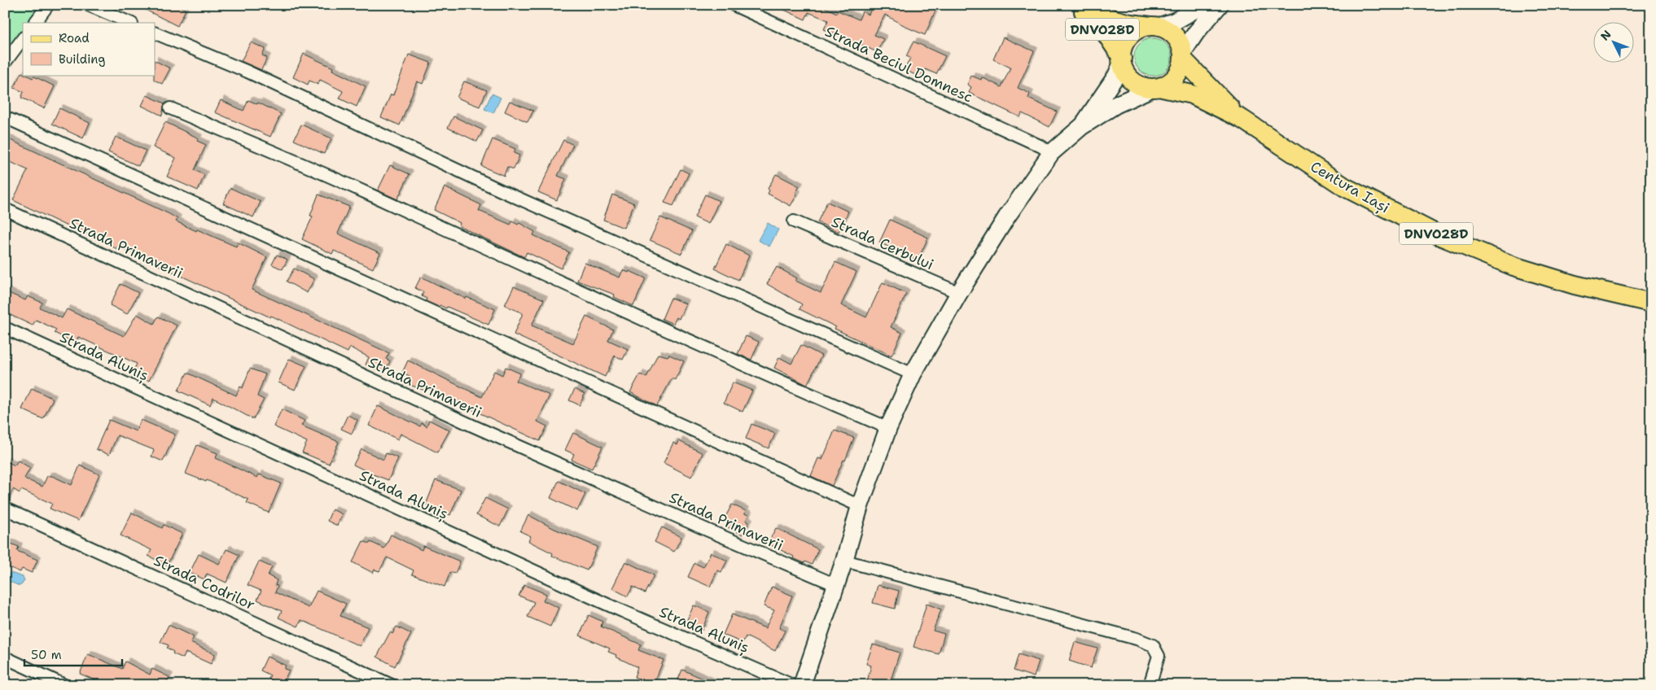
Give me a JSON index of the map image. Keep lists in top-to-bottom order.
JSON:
{
  "streets": {
    "main road": ["DNVO28D", "Centura Iași"],
    "street": [
      "Strada Beciul Domnesc",
      "Strada Cerbului",
      "Strada Primaverii",
      "Strada Aluniș",
      "Strada Codrilor"
    ]
  },
  "crossings": [
    ["DNVO28D", "Centura Iași"]
  ],
  "legend": ["Road", "Building"],
  "scale_bar": "50 m",
  "north": "top left"
}
